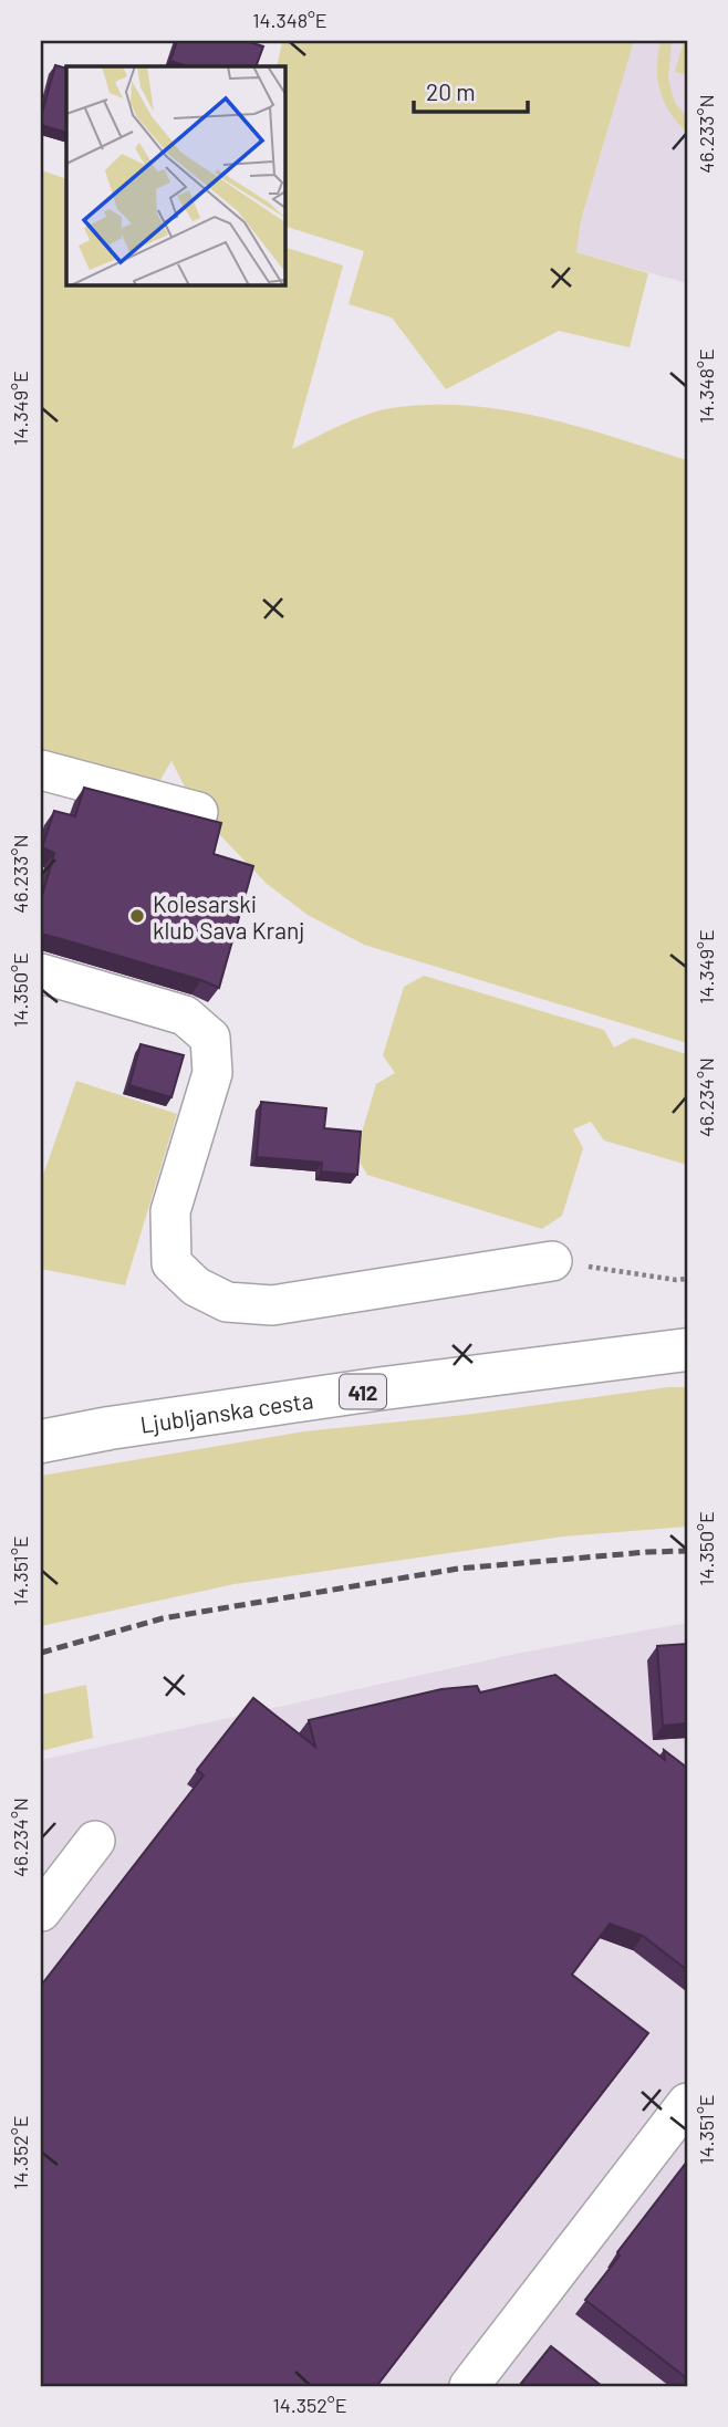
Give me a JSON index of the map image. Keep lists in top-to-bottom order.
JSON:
{
  "streets": {
    "main road": ["412", "Ljubljanska cesta"]
  },
  "places": ["Kolesarski klub Sava Kranj"],
  "scale_bar": "20 m",
  "coordinates": [
    "14.348°E",
    "46.233°N",
    "14.349°E",
    "14.350°E",
    "46.234°N",
    "14.351°E",
    "14.352°E"
  ]
}
